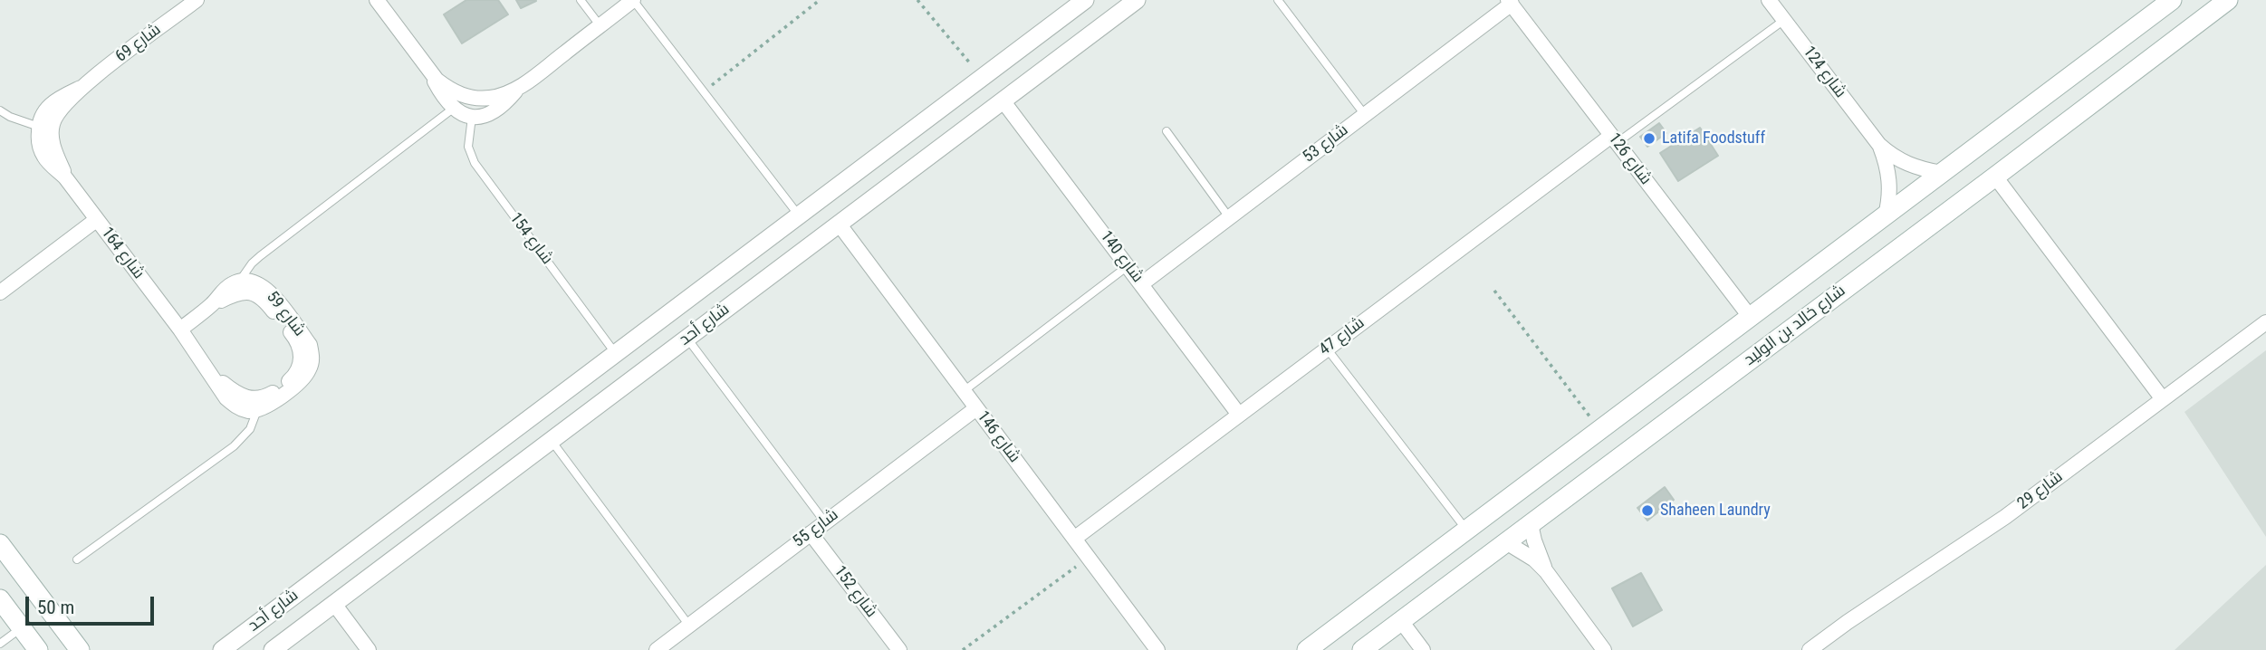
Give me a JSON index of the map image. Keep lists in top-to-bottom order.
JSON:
{
  "streets": {
    "main road": ["شارع خالد بن الوليد"],
    "street": [
      "شارع 69",
      "شارع 124",
      "شارع 53",
      "شارع 126",
      "شارع 164",
      "شارع 140",
      "شارع 59",
      "شارع أحد",
      "شارع 47",
      "شارع 146",
      "شارع 29",
      "شارع 55",
      "شارع 152"
    ],
    "lane": ["شارع 154"]
  },
  "crossings": [
    ["شارع 69", "شارع 164"],
    ["شارع 124", "شارع خالد بن الوليد"],
    ["شارع 53", "شارع 126"],
    ["شارع 53", "شارع 140"],
    ["شارع 126", "شارع خالد بن الوليد"],
    ["شارع 126", "شارع 47"],
    ["شارع 154", "شارع أحد"],
    ["شارع 164", "شارع 59"],
    ["شارع 140", "شارع أحد"],
    ["شارع 140", "شارع 47"],
    ["شارع أحد", "شارع 146"],
    ["شارع 47", "شارع 146"],
    ["شارع 146", "شارع 55"],
    ["شارع 55", "شارع 152"]
  ],
  "places": ["Latifa Foodstuff", "Shaheen Laundry"],
  "scale_bar": "50 m"
}
